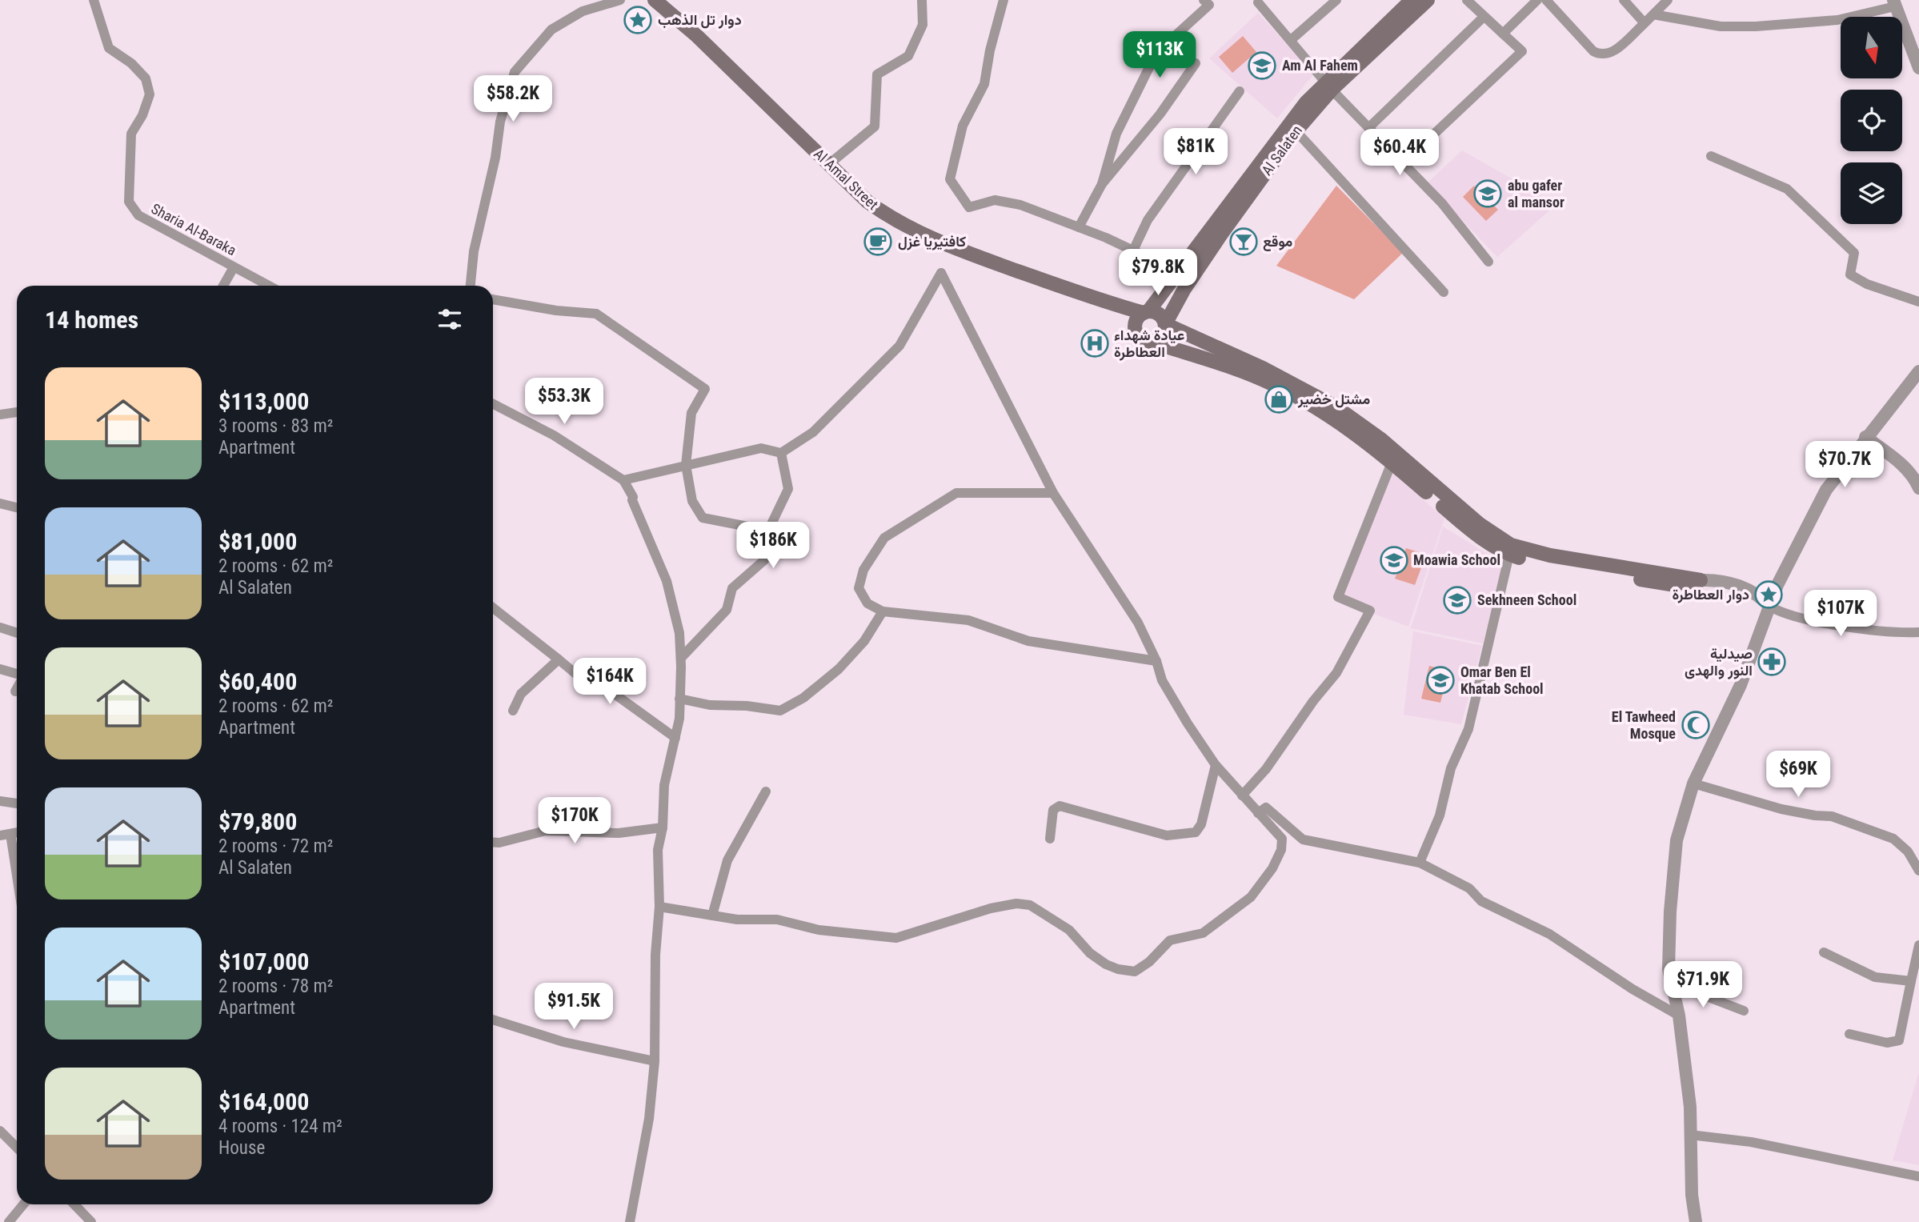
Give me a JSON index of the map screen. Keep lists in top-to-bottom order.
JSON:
{
  "streets": {
    "main road": ["Al Salaten", "Al Amal Street"],
    "street": ["Sharia Al-Baraka"]
  },
  "crossings": [
    ["Al Salaten", "Al Amal Street"]
  ],
  "places": {
    "place": ["دوار تل الذهب", "دوار العطاطرة"],
    "school or university": [
      "Am Al Fahem",
      "abu gafer al mansor",
      "Moawia School",
      "Sekhneen School",
      "Omar Ben El Khatab School"
    ],
    "cafe": ["كافتيريا غزل"],
    "bar": ["موقع"],
    "hospital": ["عيادة شهداء العطاطرة"],
    "shop": ["مشتل خضير"],
    "pharmacy": ["صيدلية النور والهدى"],
    "mosque": ["El Tawheed Mosque"]
  },
  "north": "bottom",
  "page": {
    "price": [
      "$113K",
      "$58.2K",
      "$81K",
      "$60.4K",
      "$79.8K",
      "$53.3K",
      "$70.7K",
      "$186K",
      "$107K",
      "$164K",
      "$69K",
      "$170K",
      "$71.9K",
      "$91.5K"
    ],
    "heading": "14 homes",
    "list": [
      {
        "name": "$113,000",
        "note": "3 rooms · 83 m² · Apartment"
      },
      {
        "name": "$81,000",
        "note": "2 rooms · 62 m² · Al Salaten"
      },
      {
        "name": "$60,400",
        "note": "2 rooms · 62 m² · Apartment"
      },
      {
        "name": "$79,800",
        "note": "2 rooms · 72 m² · Al Salaten"
      },
      {
        "name": "$107,000",
        "note": "2 rooms · 78 m² · Apartment"
      },
      {
        "name": "$164,000",
        "note": "4 rooms · 124 m² · House"
      }
    ]
  }
}
